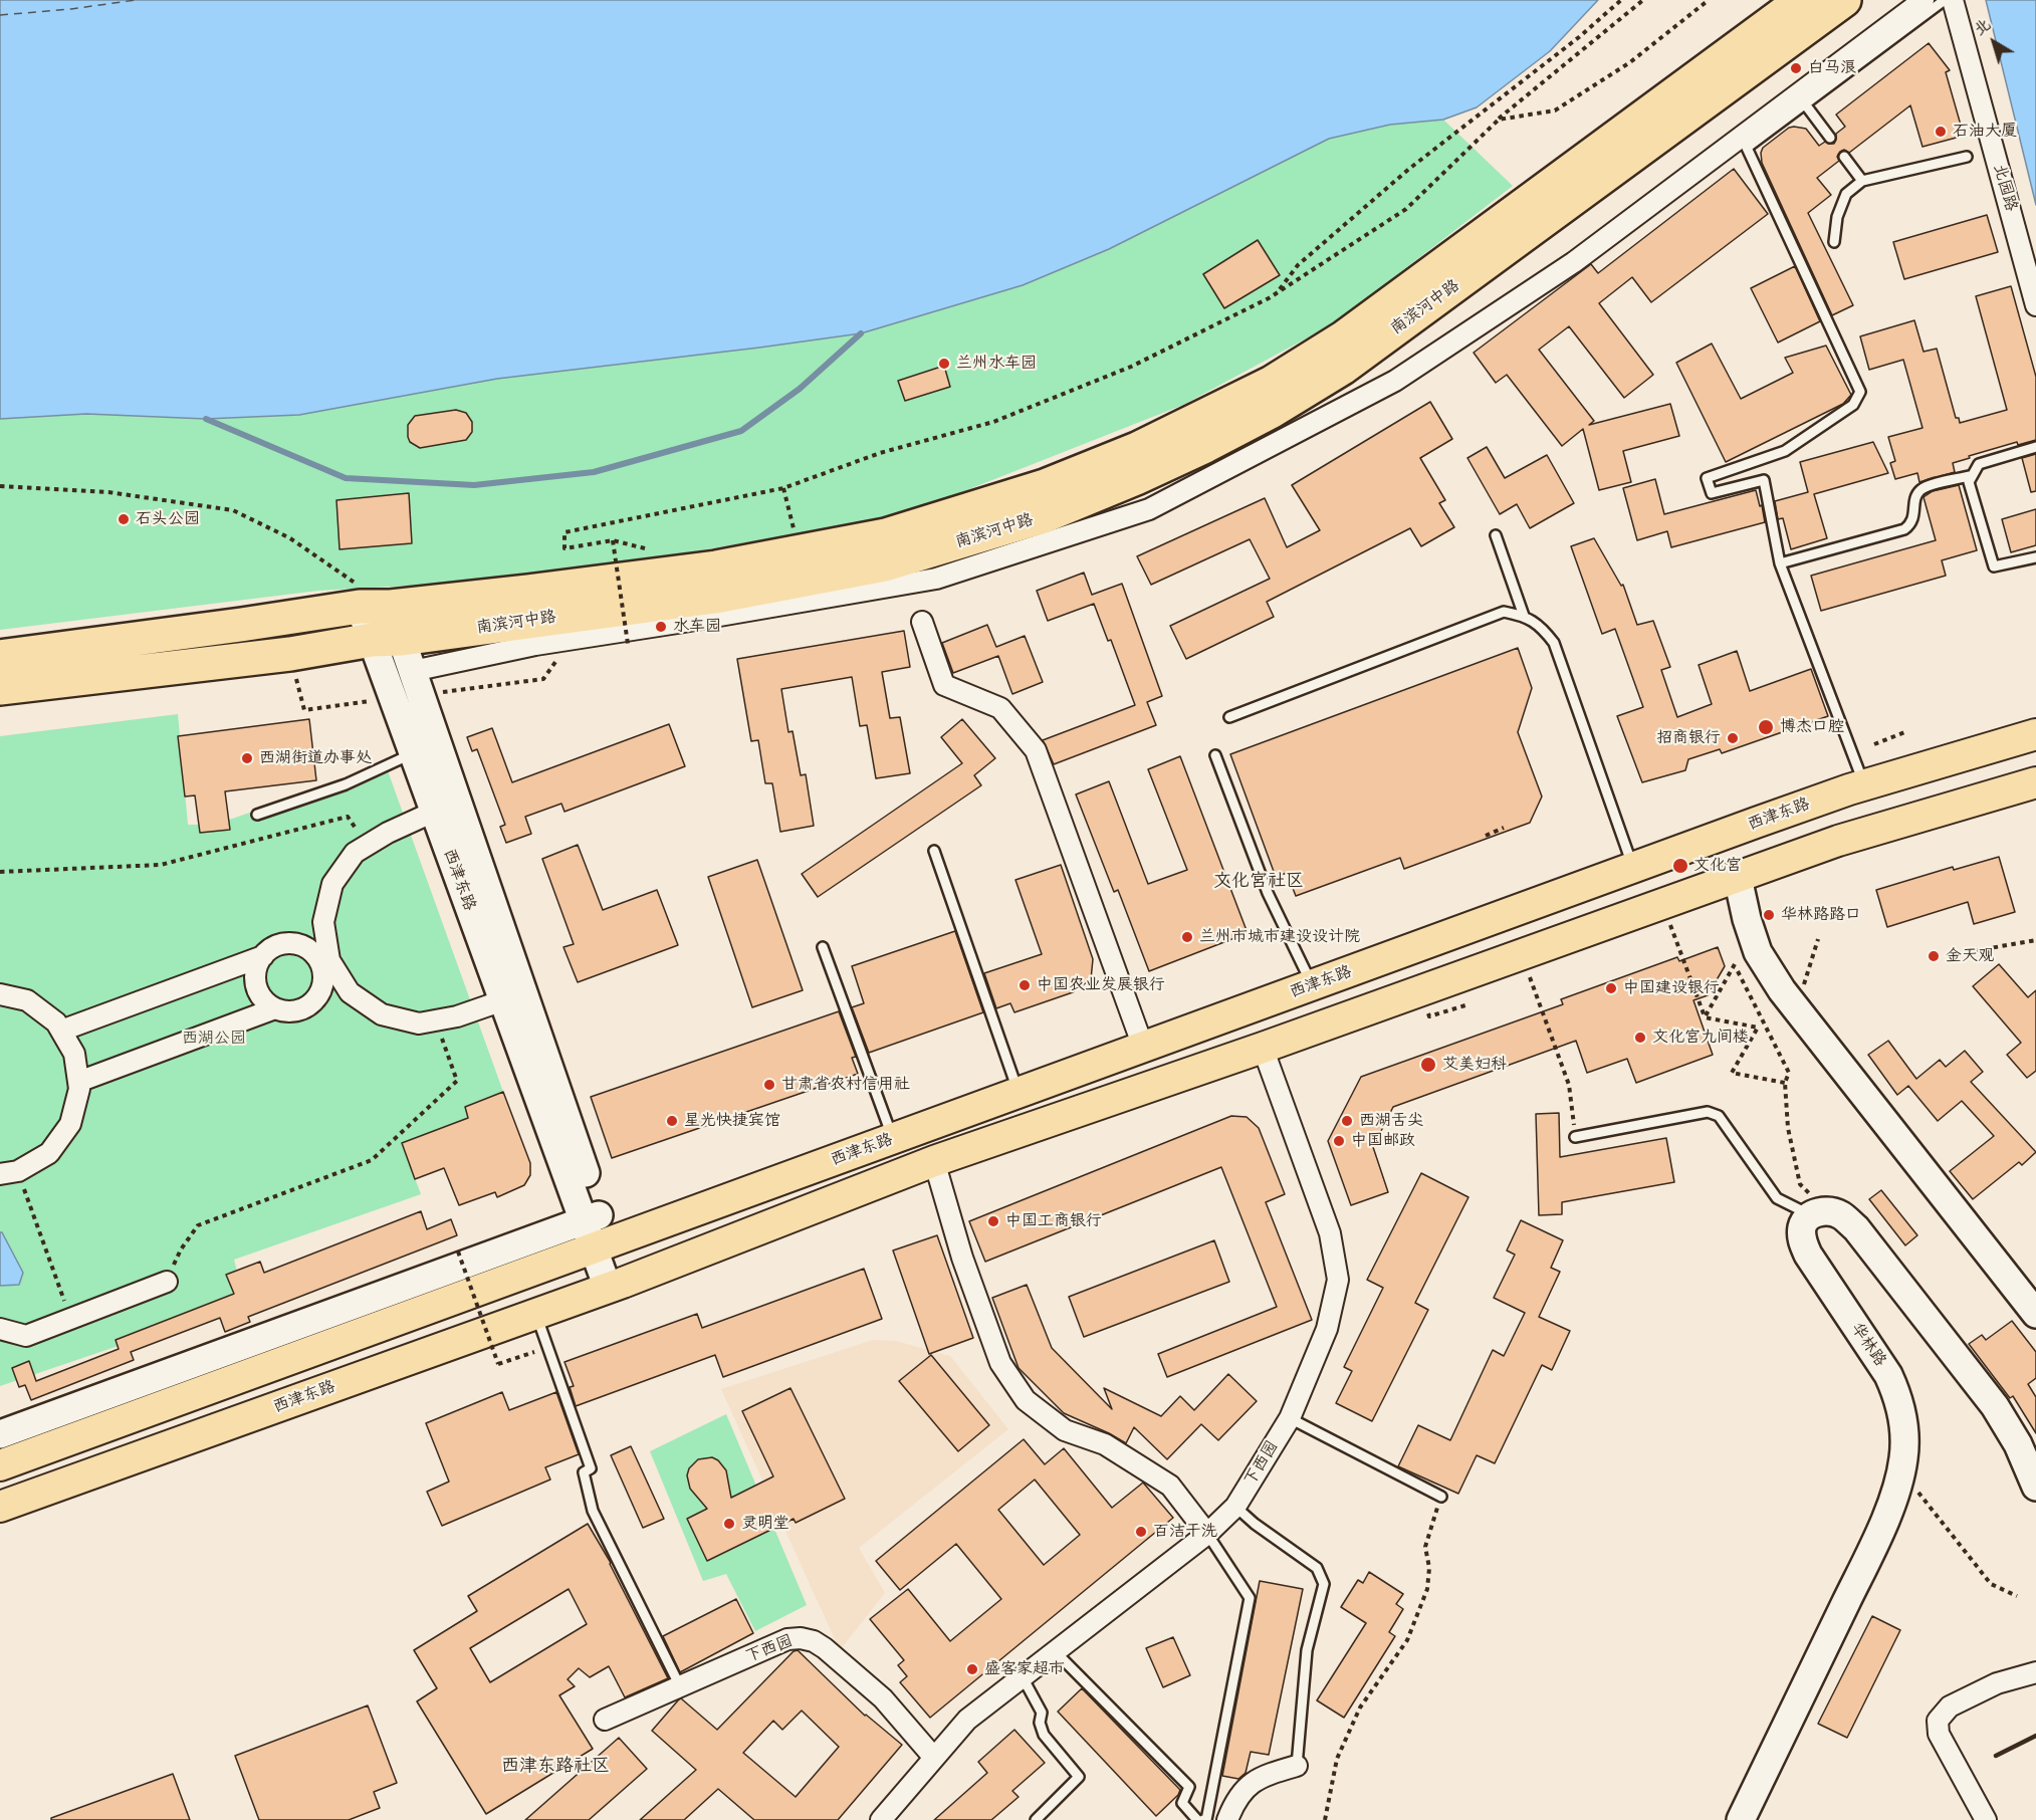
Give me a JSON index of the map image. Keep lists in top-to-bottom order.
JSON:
{
  "streets": {
    "highway": ["南滨河中路"],
    "main road": ["西津东路"],
    "street": ["北园路", "华林路", "下西园"]
  },
  "crossings": [
    ["南滨河中路", "西津东路"],
    ["西津东路", "下西园"]
  ],
  "districts": ["文化宫社区", "西津东路社区"],
  "parks": ["西湖公园"],
  "places": [
    "白马浪",
    "石油大厦",
    "兰州水车园",
    "石头公园",
    "水车园",
    "博杰口腔",
    "招商银行",
    "西湖街道办事处",
    "文化宫",
    "华林路路口",
    "兰州市城市建设设计院",
    "金天观",
    "中国农业发展银行",
    "中国建设银行",
    "文化宫九间楼",
    "艾美妇科",
    "甘肃省农村信用社",
    "星光快捷宾馆",
    "西湖舌尖",
    "中国邮政",
    "中国工商银行",
    "灵明堂",
    "百洁干洗",
    "盛客家超市"
  ],
  "north": "top left"
}
